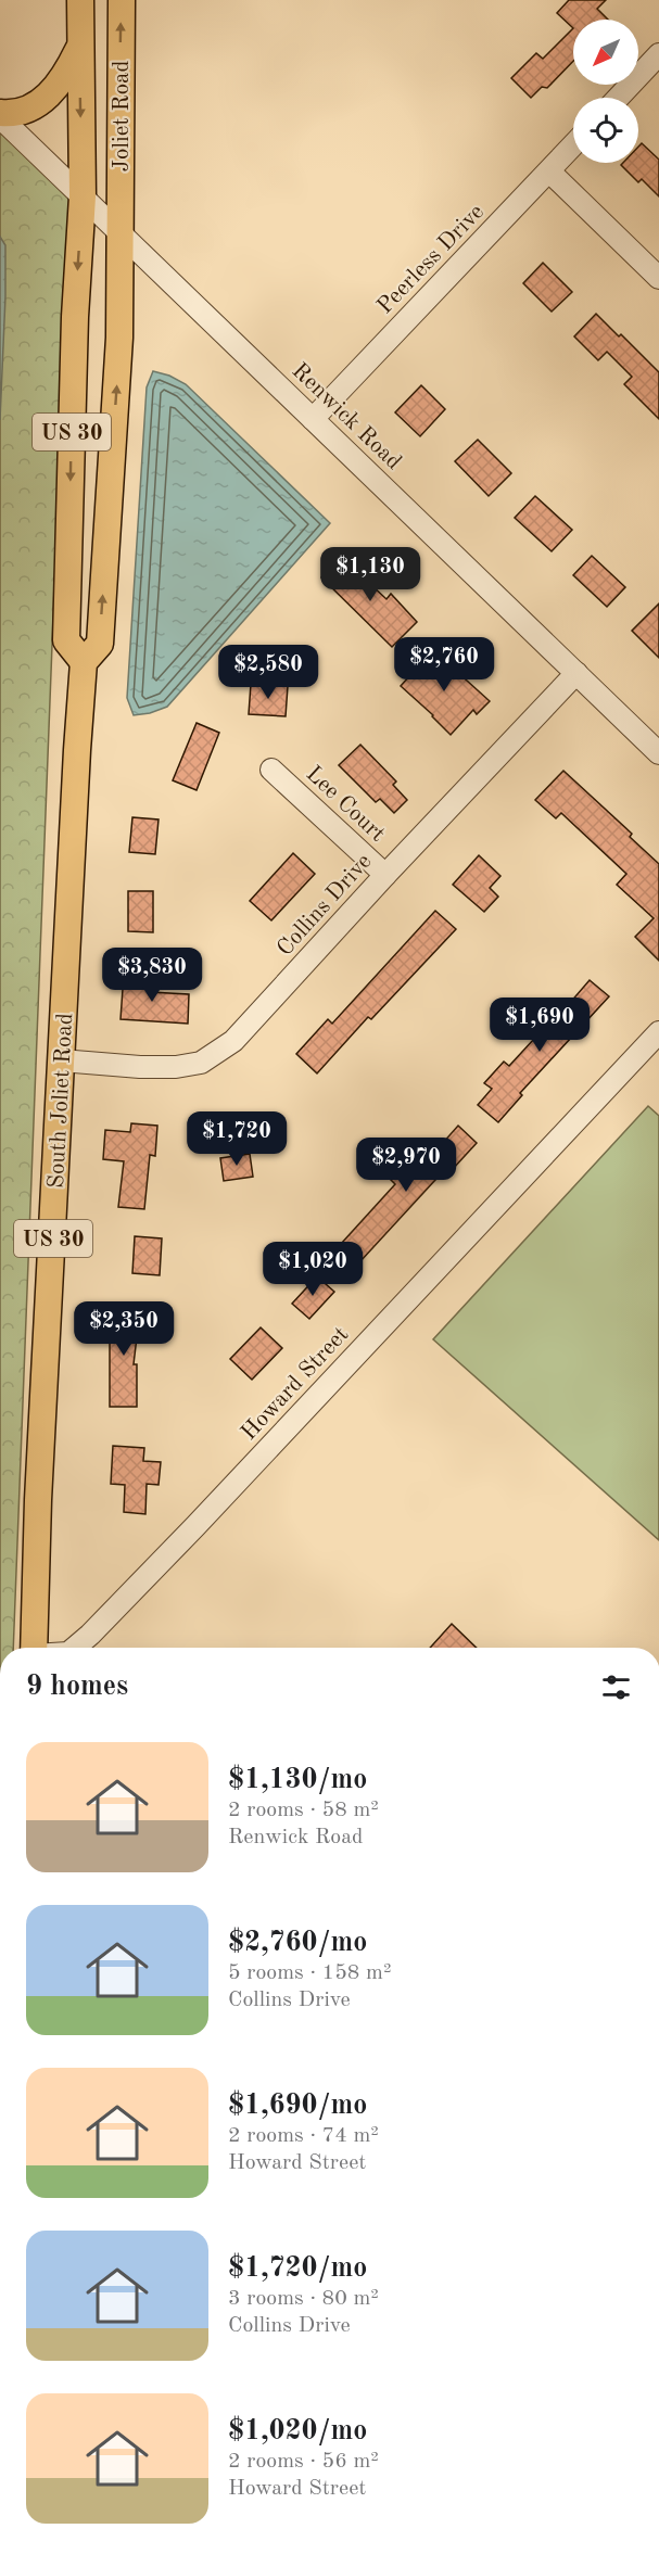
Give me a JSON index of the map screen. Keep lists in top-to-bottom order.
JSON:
{
  "streets": {
    "main road": ["Joliet Road", "US 30", "South Joliet Road"],
    "street": [
      "Peerless Drive",
      "Renwick Road",
      "Lee Court",
      "Collins Drive",
      "Howard Street"
    ]
  },
  "crossings": [
    ["Joliet Road", "Renwick Road"],
    ["Joliet Road", "US 30"],
    ["Joliet Road", "South Joliet Road"],
    ["Peerless Drive", "Renwick Road"],
    ["Renwick Road", "US 30"],
    ["Renwick Road", "Collins Drive"],
    ["Renwick Road", "South Joliet Road"],
    ["US 30", "South Joliet Road"],
    ["Lee Court", "Collins Drive"],
    ["Collins Drive", "South Joliet Road"]
  ],
  "north": "bottom left",
  "page": {
    "price": [
      "$1,130",
      "$2,760",
      "$2,580",
      "$3,830",
      "$1,690",
      "$1,720",
      "$2,970",
      "$1,020",
      "$2,350"
    ],
    "heading": "9 homes",
    "list": [
      {
        "name": "$1,130/mo",
        "note": "2 rooms · 58 m² · Renwick Road"
      },
      {
        "name": "$2,760/mo",
        "note": "5 rooms · 158 m² · Collins Drive"
      },
      {
        "name": "$1,690/mo",
        "note": "2 rooms · 74 m² · Howard Street"
      },
      {
        "name": "$1,720/mo",
        "note": "3 rooms · 80 m² · Collins Drive"
      },
      {
        "name": "$1,020/mo",
        "note": "2 rooms · 56 m² · Howard Street"
      }
    ]
  }
}
